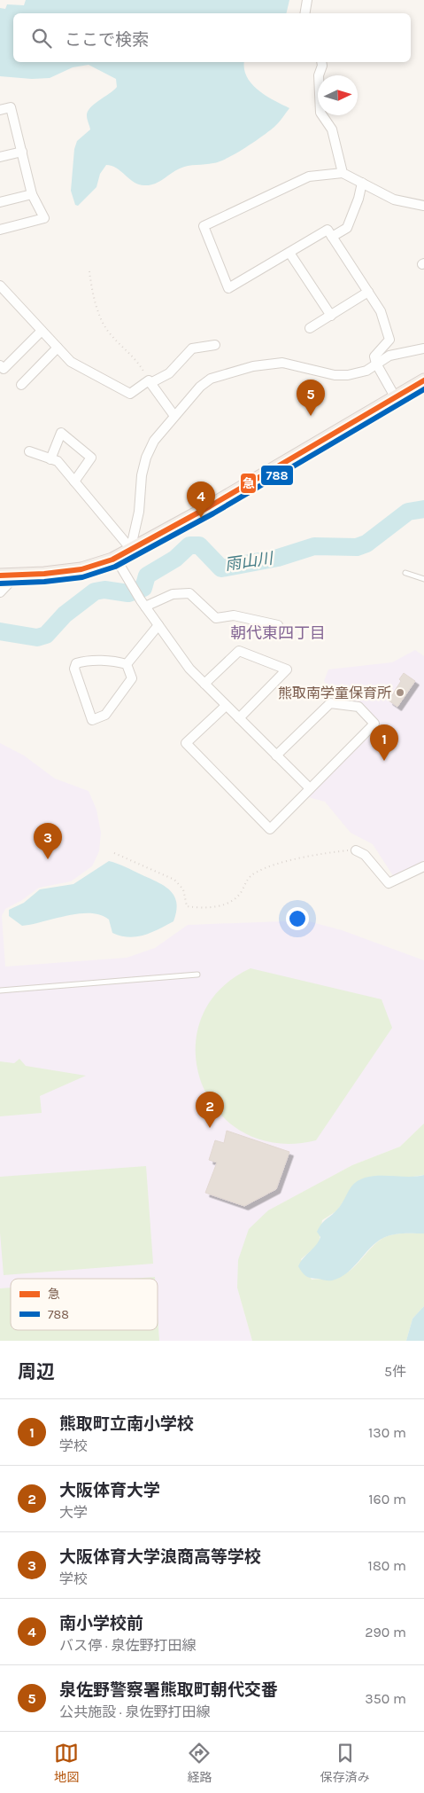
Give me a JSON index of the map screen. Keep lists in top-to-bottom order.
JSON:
{
  "districts": ["朝代東四丁目"],
  "water": ["雨山川"],
  "places": ["熊取南学童保育所"],
  "lines": ["transit line 急", "transit line 788"],
  "legend": ["急", "788"],
  "north": "right",
  "page": {
    "search": "ここで検索",
    "pins": [
      "5",
      "4",
      "1",
      "3",
      "2"
    ],
    "heading": ["周辺", "5件"],
    "list": [
      {
        "mark": "1",
        "name": "熊取町立南小学校",
        "note": "学校",
        "value": "130 m"
      },
      {
        "mark": "2",
        "name": "大阪体育大学",
        "note": "大学",
        "value": "160 m"
      },
      {
        "mark": "3",
        "name": "大阪体育大学浪商高等学校",
        "note": "学校",
        "value": "180 m"
      },
      {
        "mark": "4",
        "name": "南小学校前",
        "note": "バス停 · 泉佐野打田線",
        "value": "290 m"
      },
      {
        "mark": "5",
        "name": "泉佐野警察署熊取町朝代交番",
        "note": "公共施設 · 泉佐野打田線",
        "value": "350 m"
      }
    ],
    "nav": ["地図", "経路", "保存済み"]
  }
}
